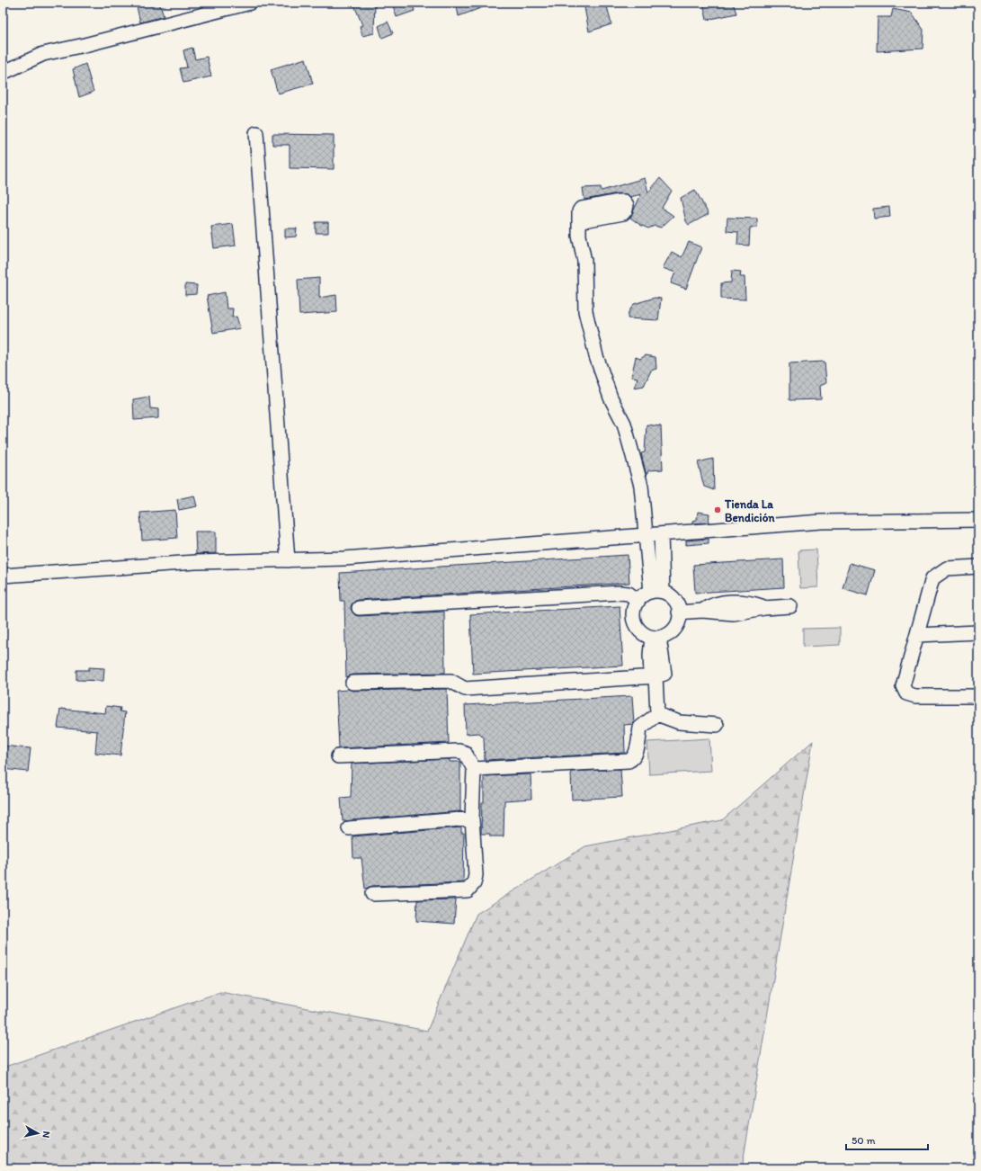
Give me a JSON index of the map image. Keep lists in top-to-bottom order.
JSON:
{
  "places": ["Tienda La Bendición"],
  "scale_bar": "50 m",
  "north": "right"
}
